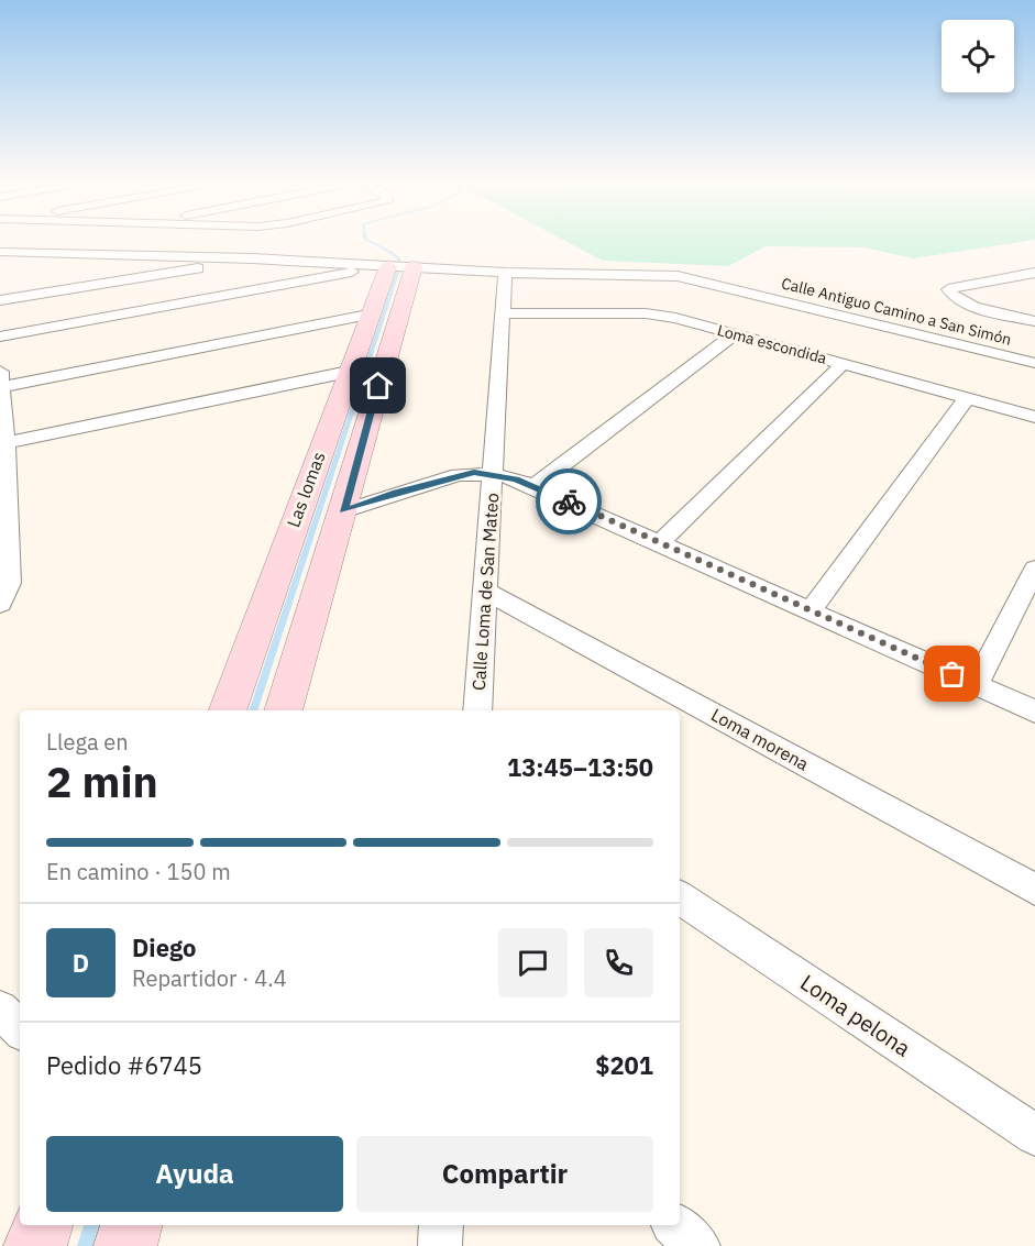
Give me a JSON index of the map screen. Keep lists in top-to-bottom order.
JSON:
{
  "streets": {
    "street": [
      "Calle Antiguo Camino a San Simón",
      "Loma escondida",
      "Las lomas",
      "Calle Loma de San Mateo",
      "Loma morena",
      "Loma pelona"
    ]
  },
  "crossings": [
    ["Calle Antiguo Camino a San Simón", "Las lomas"],
    ["Calle Antiguo Camino a San Simón", "Calle Loma de San Mateo"],
    ["Loma escondida", "Calle Loma de San Mateo"],
    ["Calle Loma de San Mateo", "Loma morena"]
  ],
  "page": {
    "heading": ["2 min", "Llega en", "13:45–13:50"],
    "panel": [
      "Diego",
      "Repartidor · 4.4",
      "Pedido #6745",
      "$201"
    ],
    "bar": "En camino · 150 m",
    "round": "D",
    "buttons": ["Ayuda", "Compartir"]
  }
}
